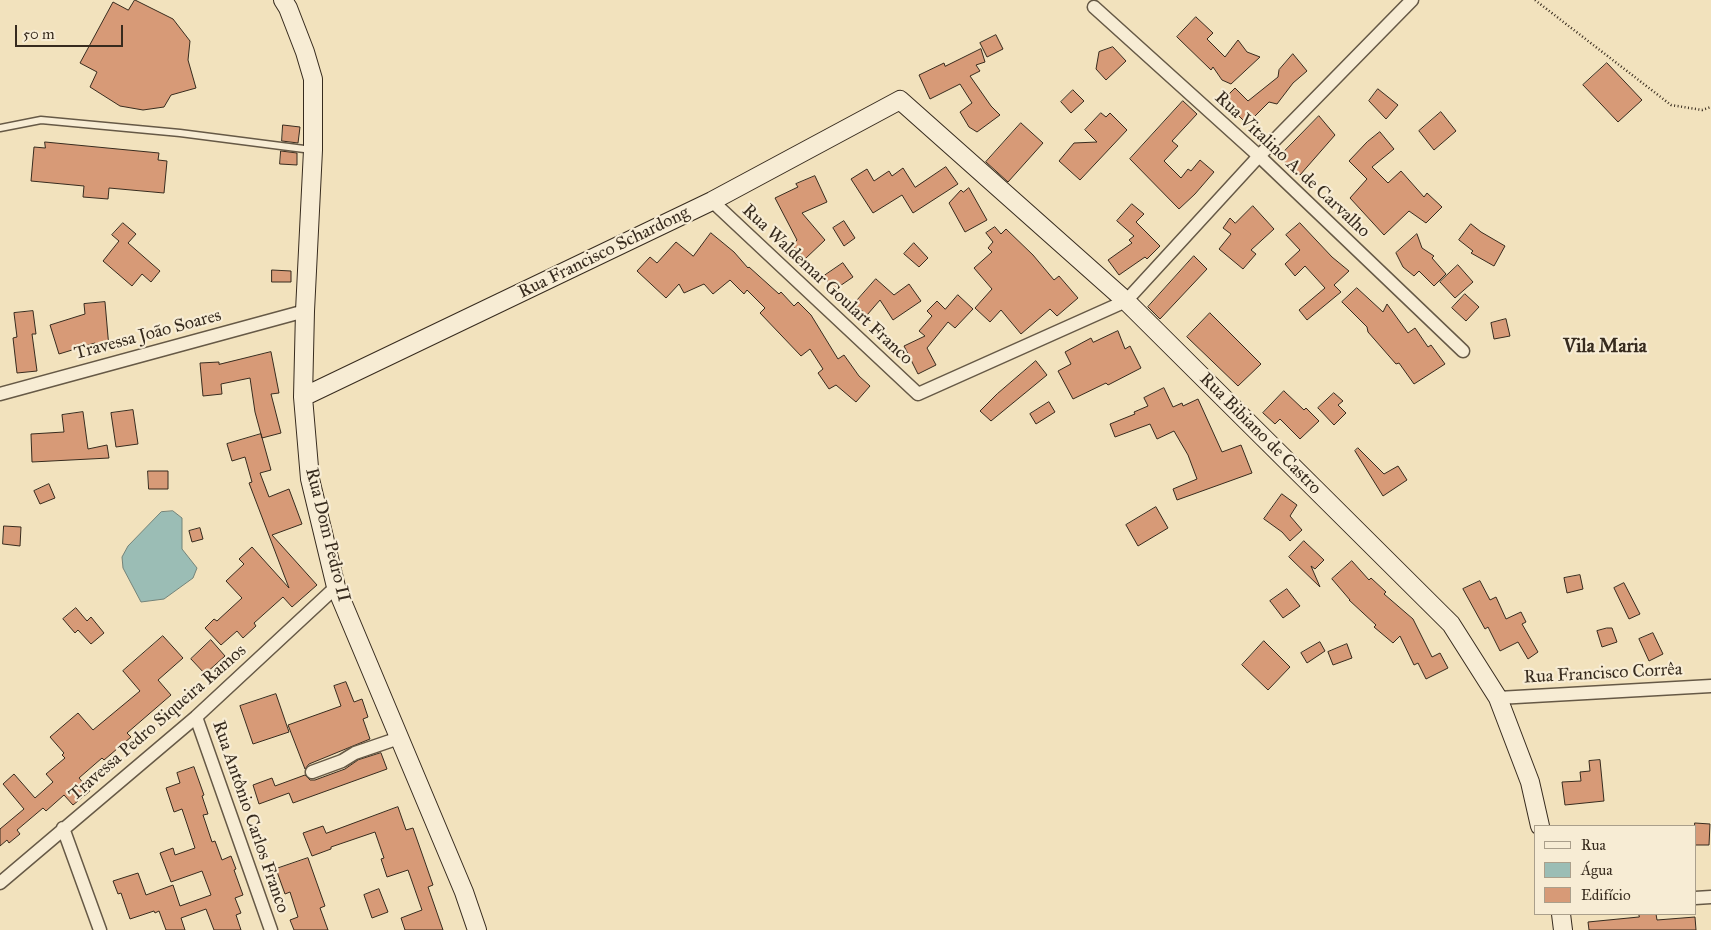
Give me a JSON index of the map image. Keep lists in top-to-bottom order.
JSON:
{
  "streets": {
    "street": [
      "Rua Vitalino A. de Carvalho",
      "Rua Francisco Schardong",
      "Rua Waldemar Goulart Franco",
      "Travessa João Soares",
      "Rua Bibiano de Castro",
      "Rua Dom Pedro II",
      "Rua Francisco Corrêa",
      "Travessa Pedro Siqueira Ramos",
      "Rua Antônio Carlos Franco"
    ]
  },
  "crossings": [
    ["Rua Francisco Schardong", "Rua Waldemar Goulart Franco"],
    ["Rua Francisco Schardong", "Rua Bibiano de Castro"],
    ["Rua Francisco Schardong", "Rua Dom Pedro II"],
    ["Rua Waldemar Goulart Franco", "Rua Bibiano de Castro"],
    ["Travessa João Soares", "Rua Dom Pedro II"],
    ["Rua Bibiano de Castro", "Rua Francisco Corrêa"],
    ["Rua Dom Pedro II", "Travessa Pedro Siqueira Ramos"],
    ["Travessa Pedro Siqueira Ramos", "Rua Antônio Carlos Franco"]
  ],
  "districts": ["Vila Maria"],
  "legend": ["Rua", "Água", "Edifício"],
  "scale_bar": "50 m"
}
